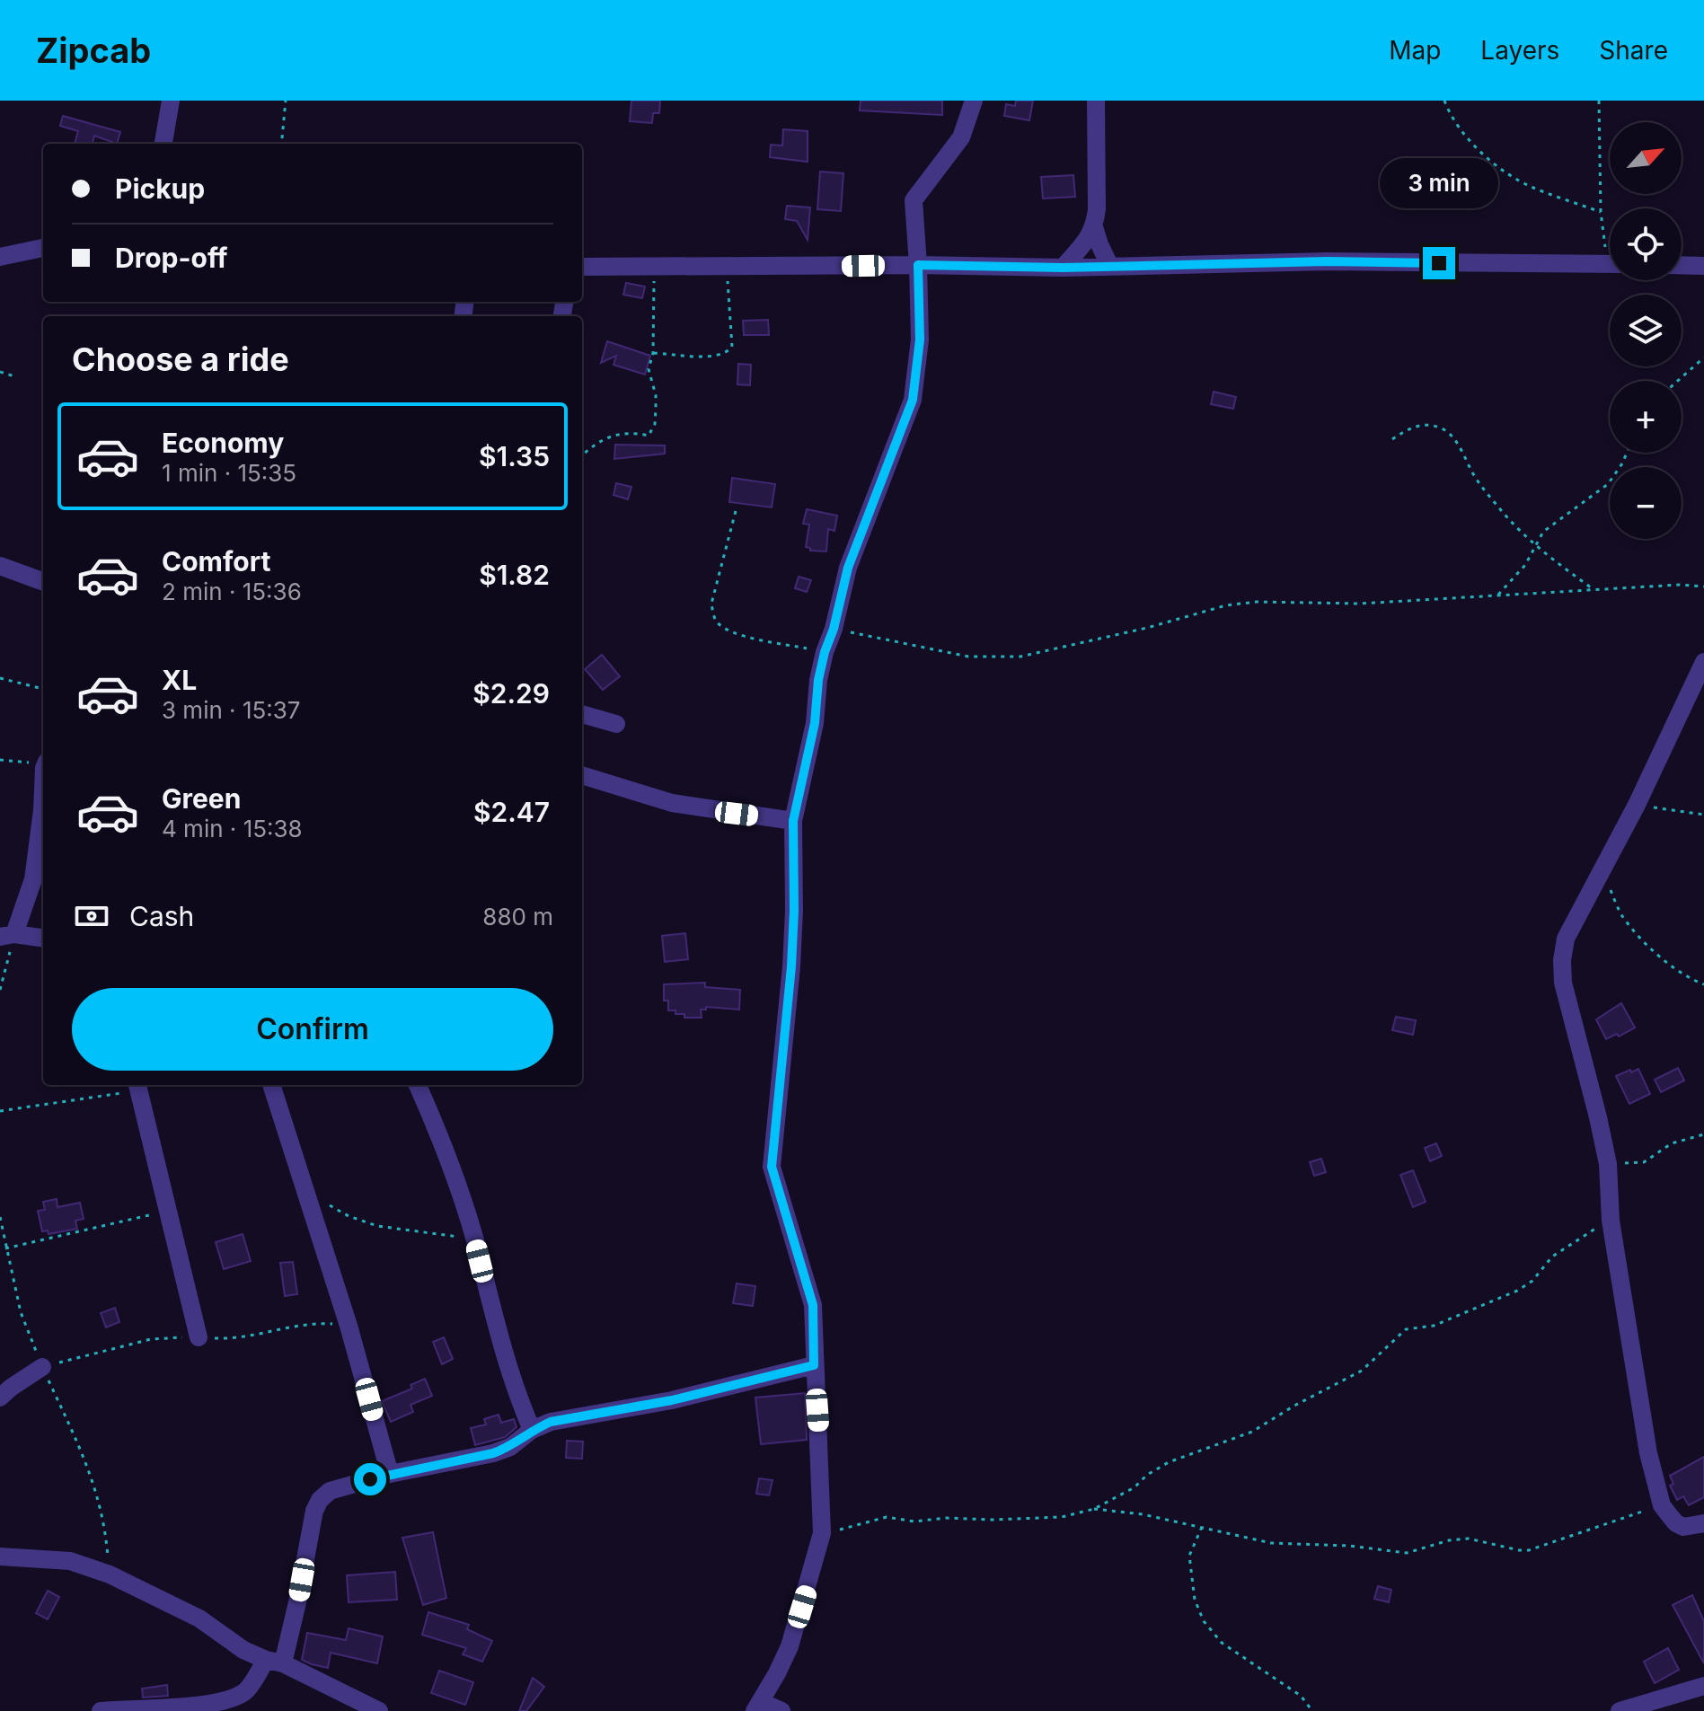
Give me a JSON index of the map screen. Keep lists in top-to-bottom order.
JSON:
{
  "north": "top right",
  "page": {
    "header": "Zipcab",
    "nav": ["Map", "Layers", "Share"],
    "map_buttons": ["+", "−"],
    "banner": ["Pickup", "Drop-off"],
    "bubble": "3 min",
    "heading": "Choose a ride",
    "list": [
      {
        "name": "Economy",
        "note": "1 min · 15:35",
        "value": "$1.35"
      },
      {
        "name": "Comfort",
        "note": "2 min · 15:36",
        "value": "$1.82"
      },
      {
        "name": "XL",
        "note": "3 min · 15:37",
        "value": "$2.29"
      },
      {
        "name": "Green",
        "note": "4 min · 15:38",
        "value": "$2.47"
      }
    ],
    "pay": ["Cash", "880 m"],
    "buttons": "Confirm"
  }
}
